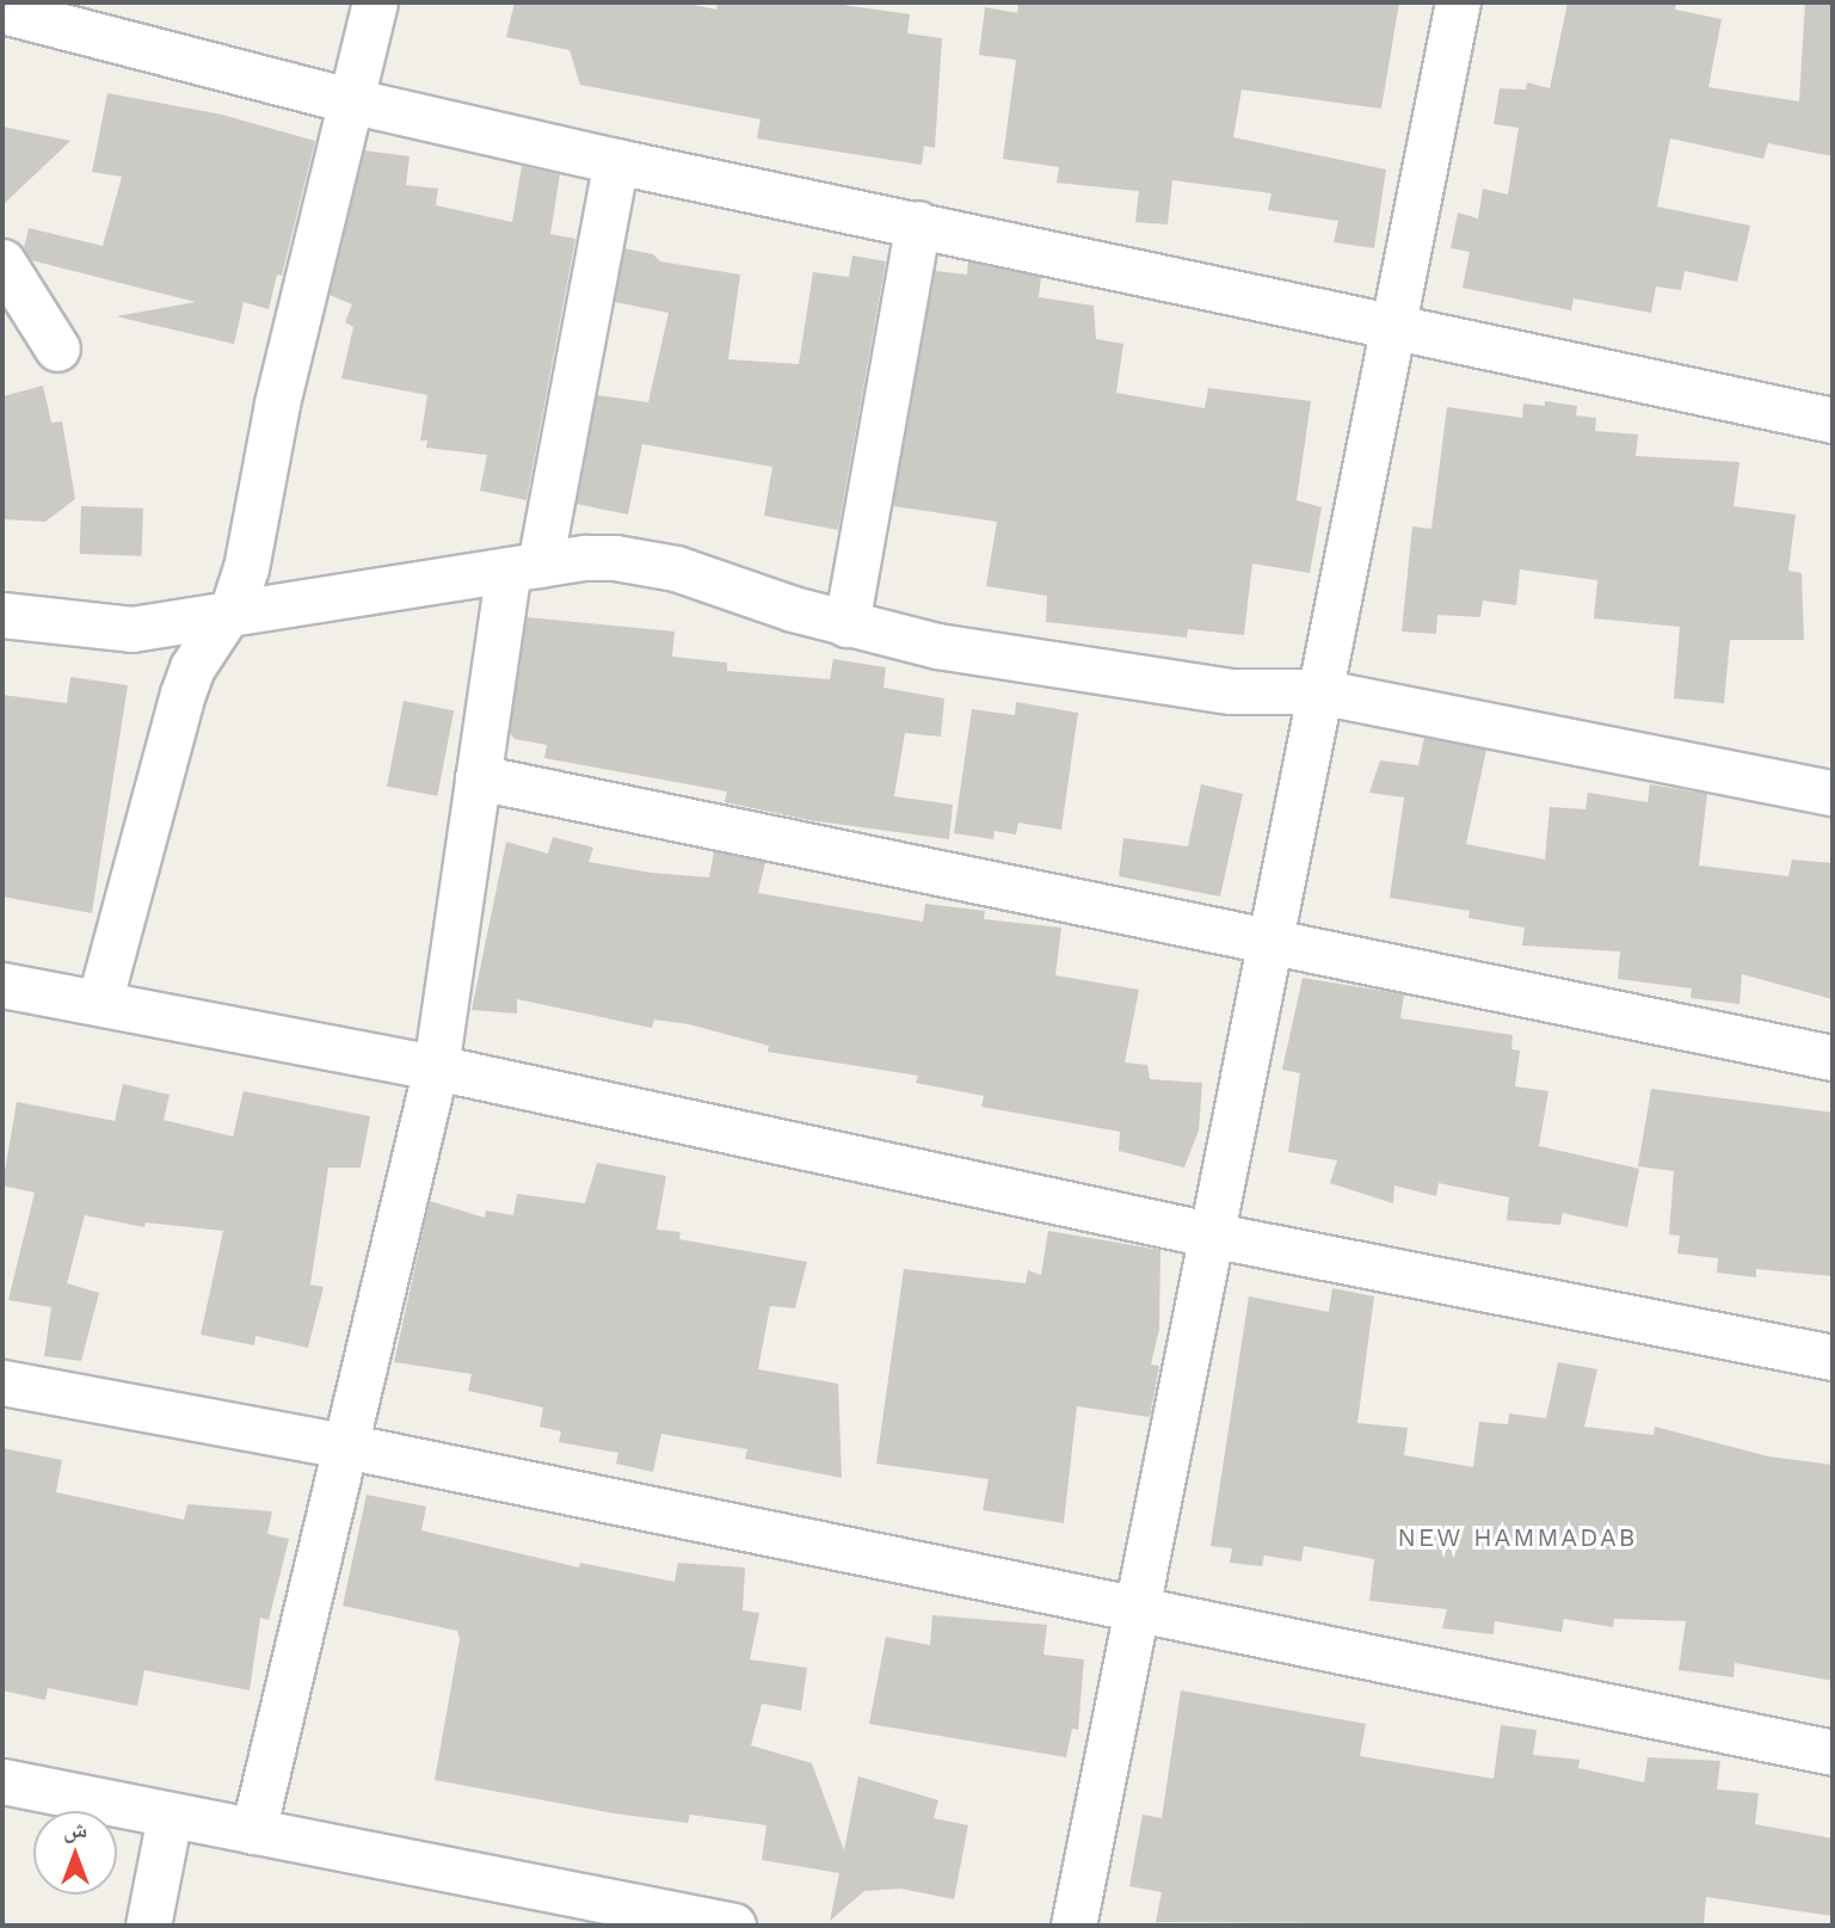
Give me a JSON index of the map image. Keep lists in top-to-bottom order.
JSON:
{
  "districts": ["NEW HAMMADAB"],
  "north": "top"
}
